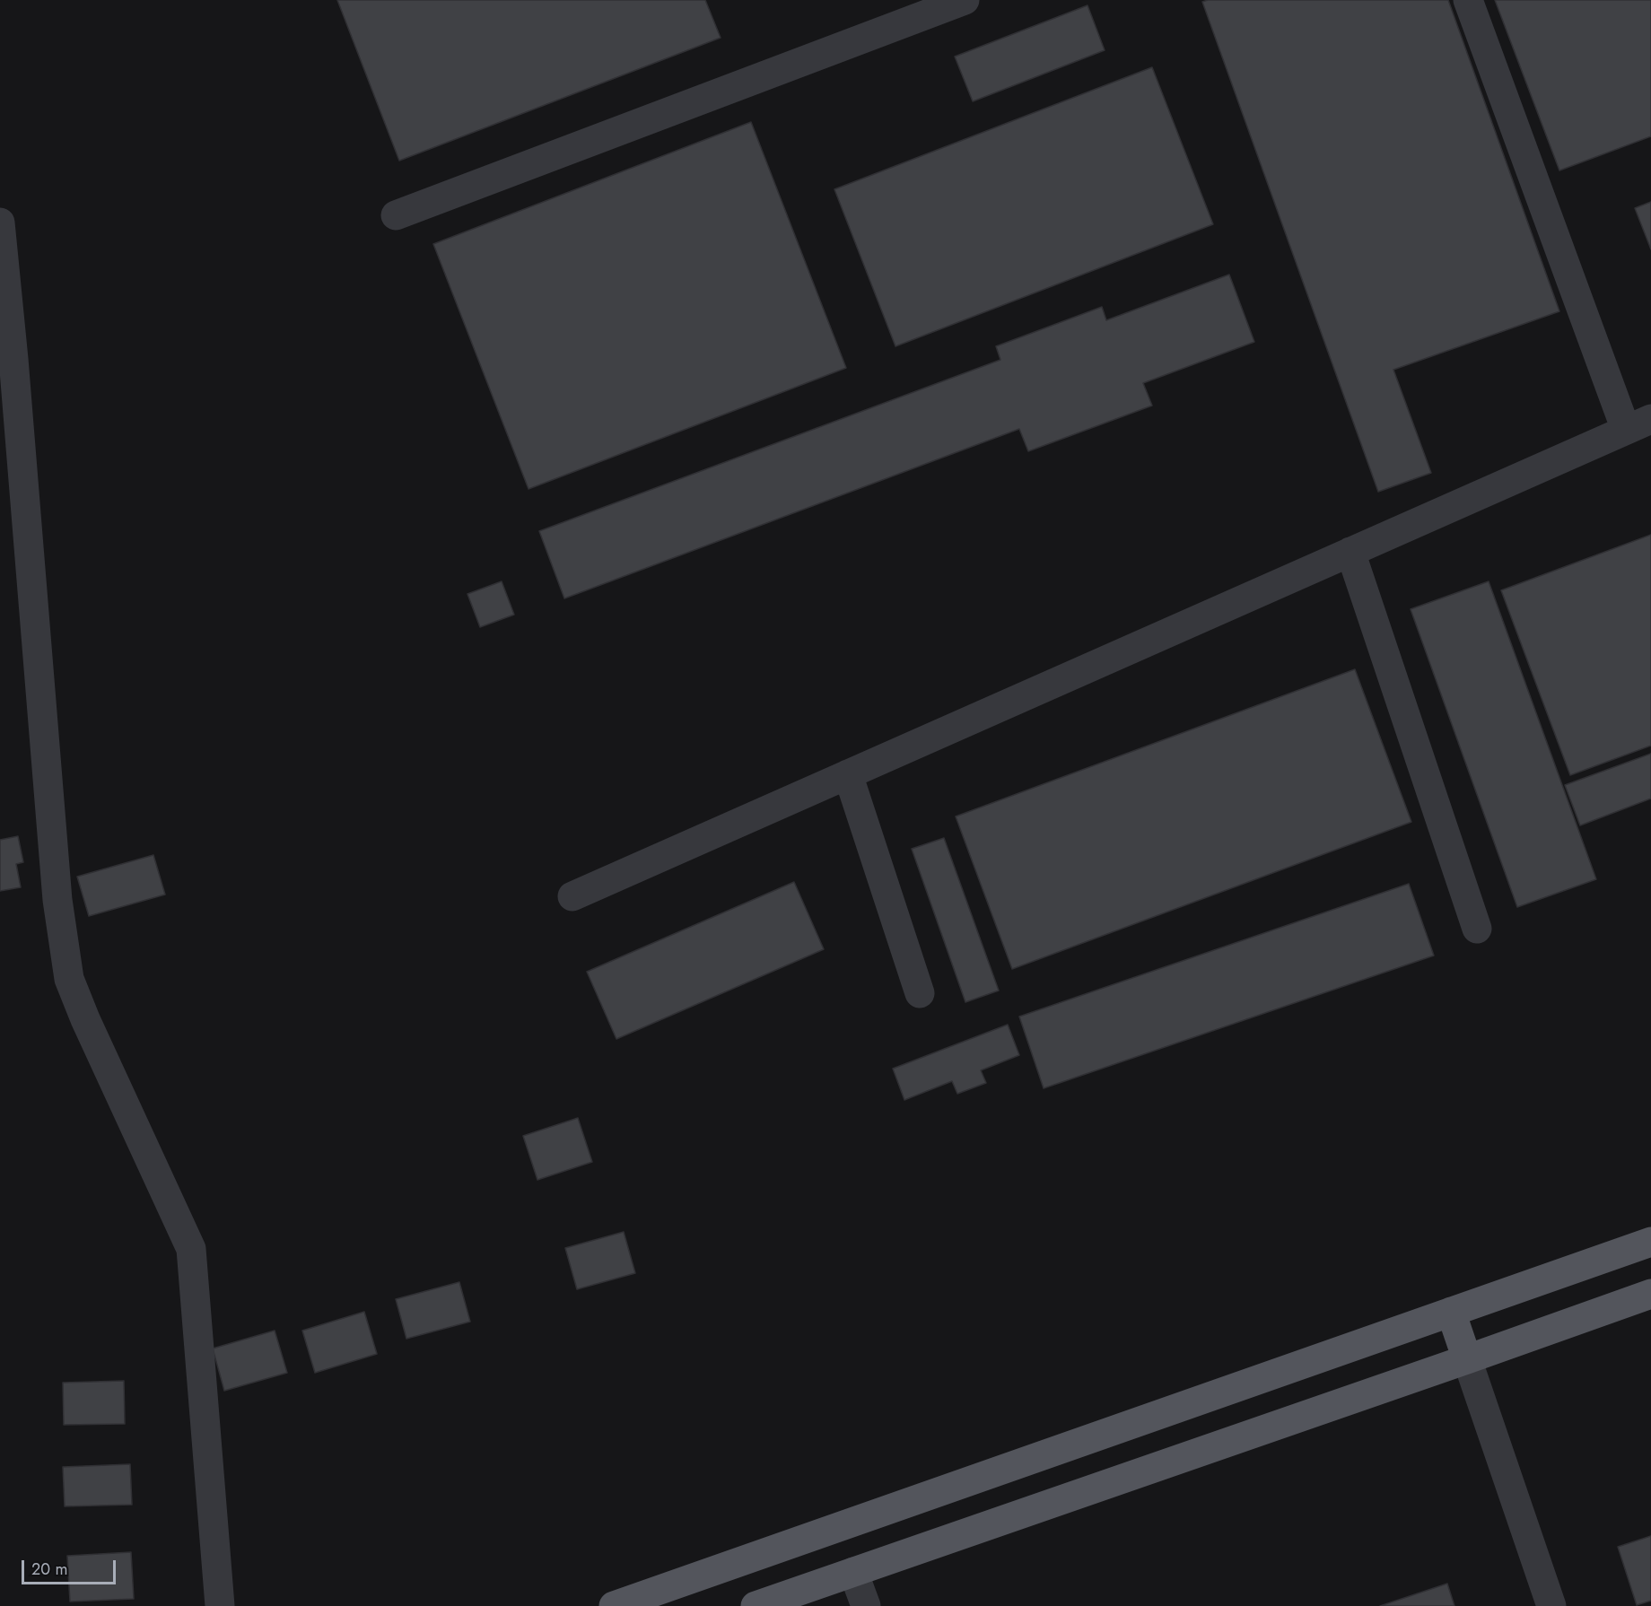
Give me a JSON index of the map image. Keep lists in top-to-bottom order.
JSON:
{
  "scale_bar": "20 m"
}
